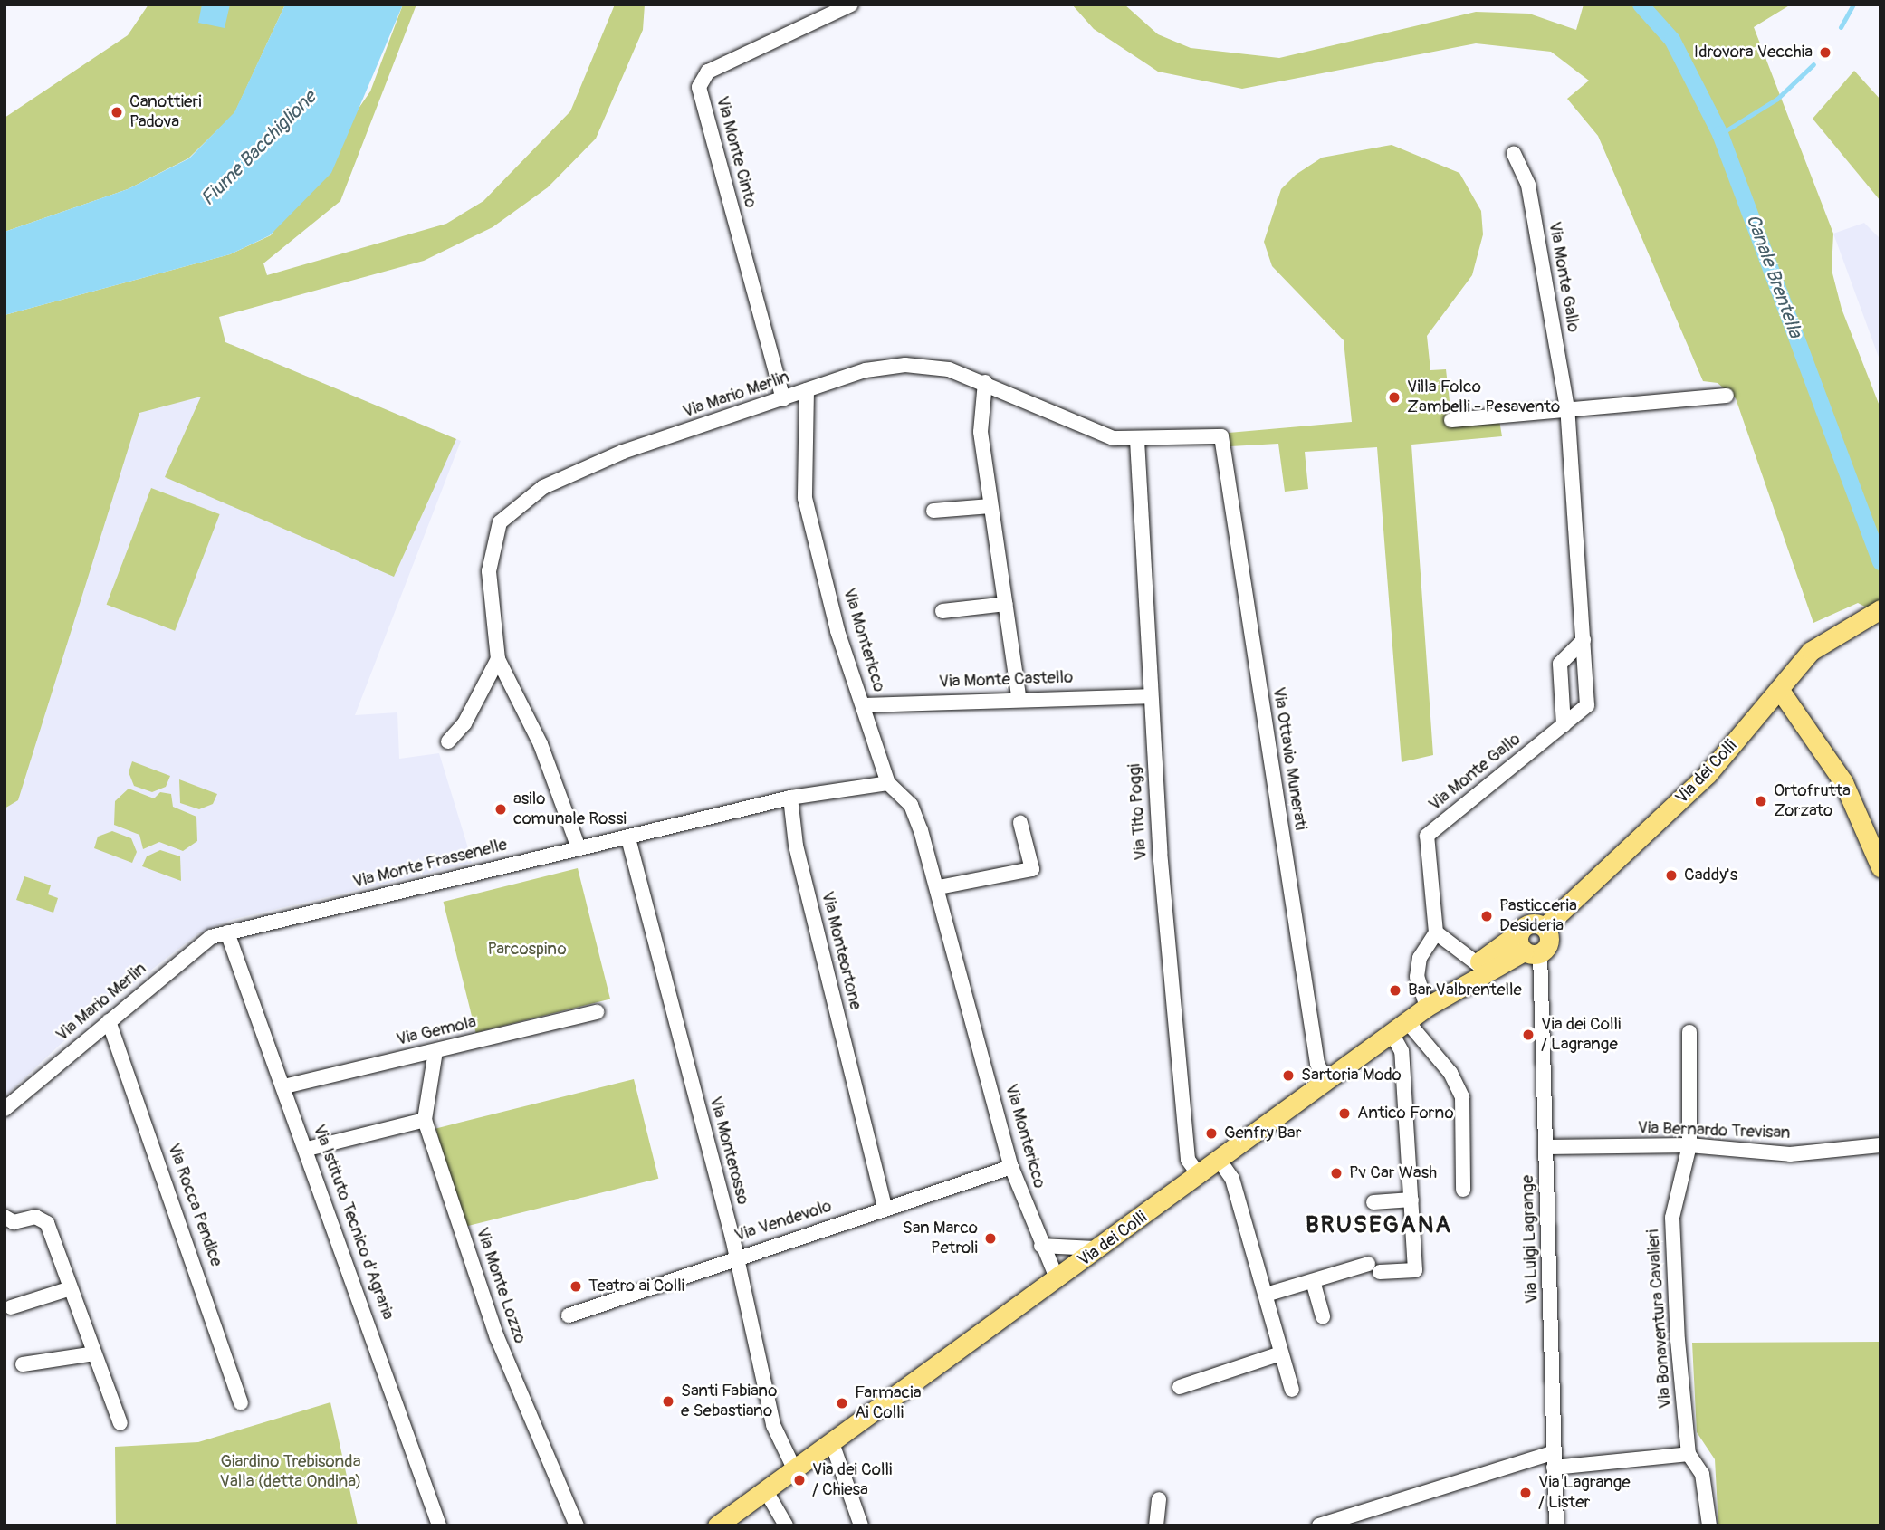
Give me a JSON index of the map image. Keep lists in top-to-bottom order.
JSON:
{
  "streets": {
    "main road": ["Via dei Colli"],
    "street": [
      "Via Monte Cinto",
      "Via Monte Gallo",
      "Via Mario Merlin",
      "Via Montericco",
      "Via Monte Castello",
      "Via Ottavio Munerati",
      "Via Tito Poggi",
      "Via Monte Frassenelle",
      "Via Monteortone",
      "Via Gemola",
      "Via Bernardo Trevisan",
      "Via Monterosso",
      "Via Rocca Pendice",
      "Via Vendevolo",
      "Via Istituto Tecnico d'Agraria",
      "Via Luigi Lagrange",
      "Via Monte Lozzo",
      "Via Bonaventura Cavalieri"
    ]
  },
  "crossings": [
    ["Via Monte Cinto", "Via Mario Merlin"],
    ["Via Mario Merlin", "Via Montericco"],
    ["Via Mario Merlin", "Via Ottavio Munerati"],
    ["Via Mario Merlin", "Via Tito Poggi"],
    ["Via Mario Merlin", "Via Monte Frassenelle"],
    ["Via Mario Merlin", "Via Rocca Pendice"],
    ["Via Mario Merlin", "Via Istituto Tecnico d'Agraria"],
    ["Via Montericco", "Via Monte Castello"],
    ["Via Montericco", "Via dei Colli"],
    ["Via Montericco", "Via Vendevolo"],
    ["Via Monte Castello", "Via Tito Poggi"],
    ["Via Ottavio Munerati", "Via dei Colli"],
    ["Via dei Colli", "Via Tito Poggi"],
    ["Via dei Colli", "Via Monterosso"],
    ["Via dei Colli", "Via Luigi Lagrange"],
    ["Via Monte Frassenelle", "Via Monteortone"],
    ["Via Monte Frassenelle", "Via Monterosso"],
    ["Via Monte Frassenelle", "Via Istituto Tecnico d'Agraria"],
    ["Via Monteortone", "Via Vendevolo"],
    ["Via Gemola", "Via Istituto Tecnico d'Agraria"],
    ["Via Gemola", "Via Monte Lozzo"],
    ["Via Bernardo Trevisan", "Via Luigi Lagrange"],
    ["Via Bernardo Trevisan", "Via Bonaventura Cavalieri"],
    ["Via Monterosso", "Via Vendevolo"]
  ],
  "districts": ["BRUSEGANA"],
  "water": ["Fiume Bacchiglione", "Canale Brentella"],
  "parks": ["Parcospino", "Giardino Trebisonda Valla (detta Ondina)"],
  "places": [
    "Idrovora Vecchia",
    "Canottieri Padova",
    "Villa Folco Zambelli - Pesavento",
    "Ortofrutta Zorzato",
    "asilo comunale Rossi",
    "Caddy's",
    "Pasticceria Desideria",
    "Bar Valbrentelle",
    "Via dei Colli / Lagrange",
    "Sartoria Modo",
    "Antico Forno",
    "Genfry Bar",
    "Pv Car Wash",
    "San Marco Petroli",
    "Teatro ai Colli",
    "Santi Fabiano e Sebastiano",
    "Farmacia Ai Colli",
    "Via dei Colli / Chiesa",
    "Via Lagrange / Lister"
  ]
}
